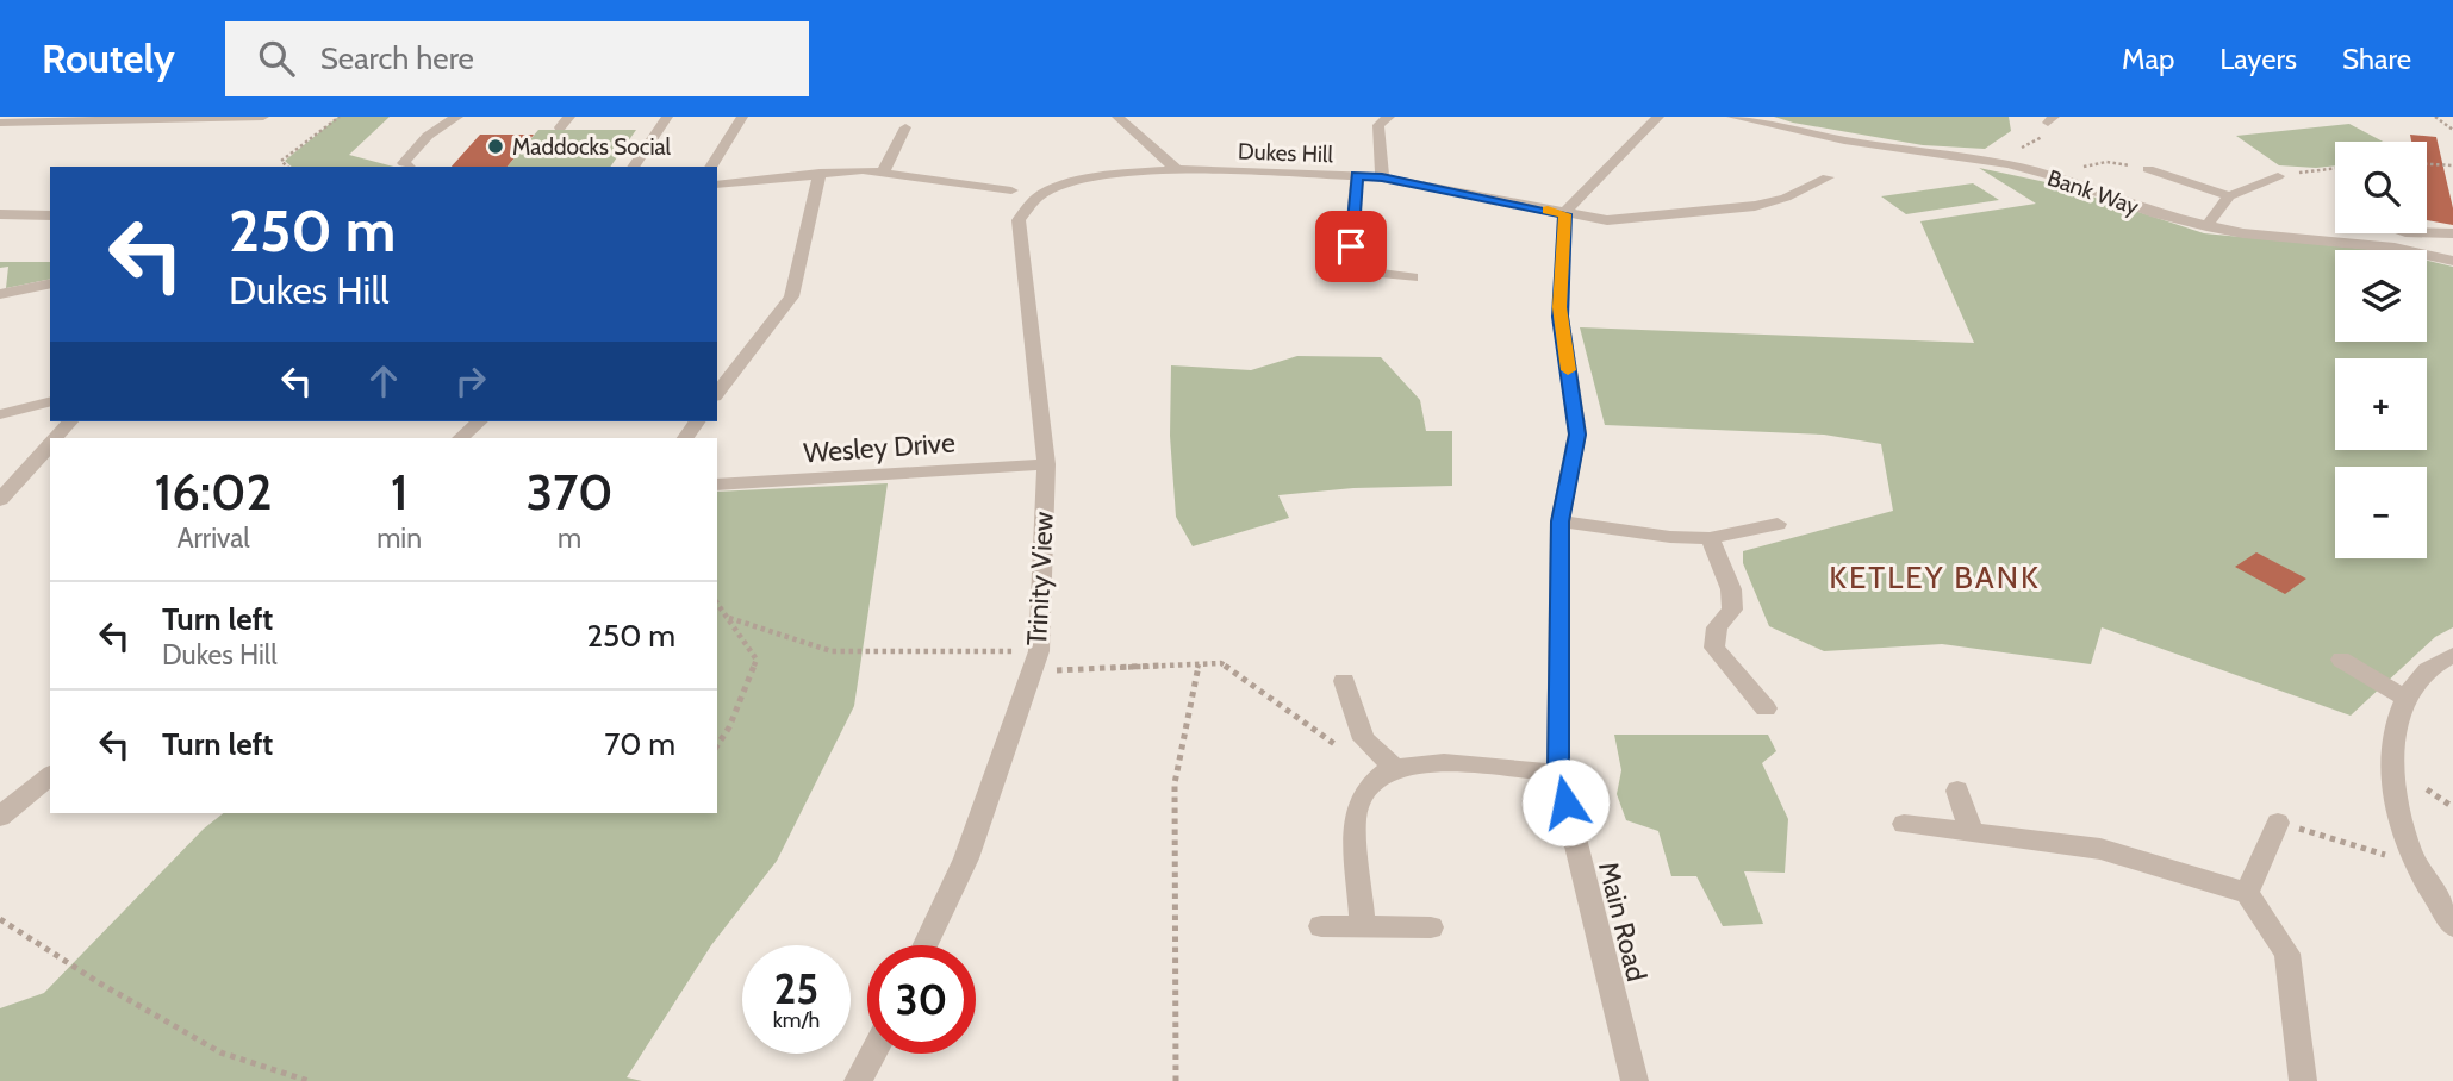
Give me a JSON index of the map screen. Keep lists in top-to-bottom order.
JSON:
{
  "streets": {
    "street": [
      "Dukes Hill",
      "Bank Way",
      "Wesley Drive",
      "Trinity View",
      "Main Road"
    ]
  },
  "crossings": [
    ["Dukes Hill", "Trinity View"],
    ["Dukes Hill", "Main Road"],
    ["Wesley Drive", "Trinity View"]
  ],
  "districts": ["KETLEY BANK"],
  "places": ["Maddocks Social"],
  "page": {
    "header": "Routely",
    "search": "Search here",
    "nav": ["Map", "Layers", "Share"],
    "map_buttons": ["+", "−"],
    "turn": ["250 m", "Dukes Hill"],
    "eta": [
      "16:02",
      "Arrival",
      "1",
      "min",
      "370",
      "m"
    ],
    "list": [
      {
        "name": "Turn left",
        "note": "Dukes Hill",
        "value": "250 m"
      },
      {
        "name": "Turn left",
        "value": "70 m"
      }
    ],
    "speed": "25 km/h",
    "limit": "30"
  }
}
